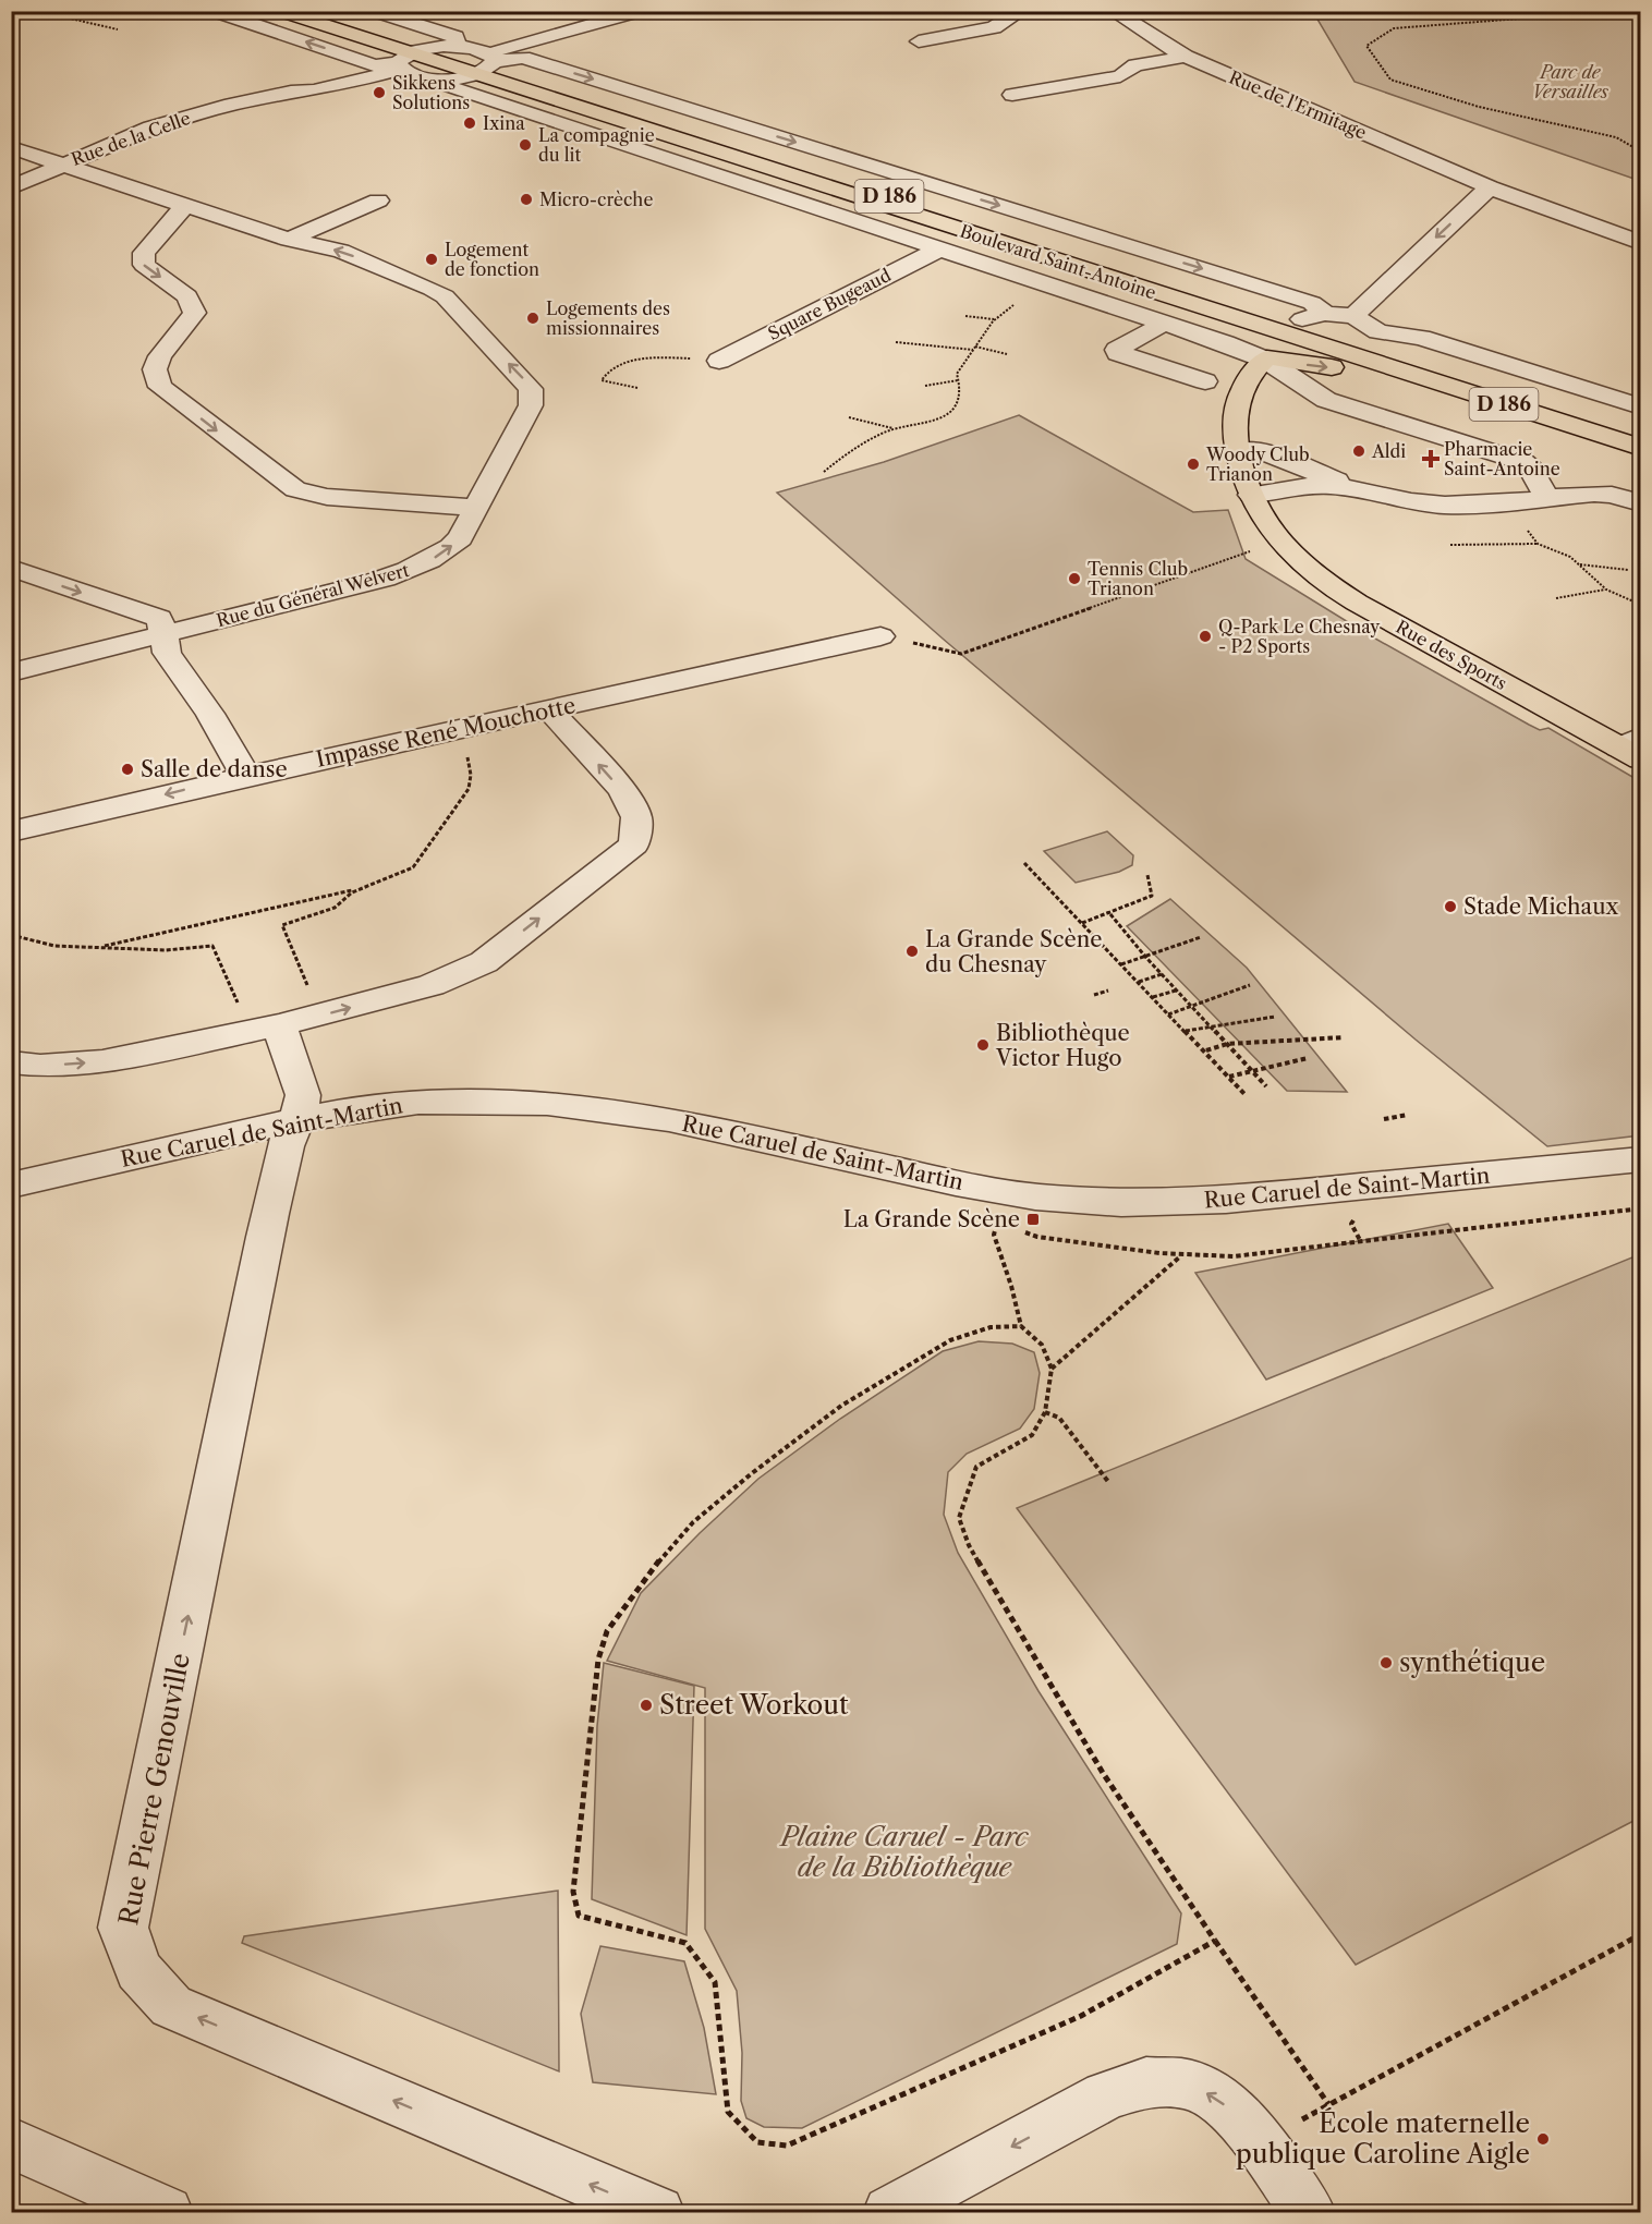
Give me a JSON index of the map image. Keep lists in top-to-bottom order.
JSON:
{
  "streets": {
    "main road": ["D 186", "Boulevard Saint-Antoine", "Rue des Sports"],
    "street": [
      "Rue de l'Ermitage",
      "Rue de la Celle",
      "Square Bugeaud",
      "Rue du Général Welvert",
      "Impasse René Mouchotte",
      "Rue Caruel de Saint-Martin",
      "Rue Pierre Genouville"
    ]
  },
  "crossings": [
    ["Rue de la Celle", "Boulevard Saint-Antoine"],
    ["Rue de la Celle", "Rue du Général Welvert"],
    ["Boulevard Saint-Antoine", "Square Bugeaud"],
    ["Boulevard Saint-Antoine", "Rue des Sports"],
    ["Rue Caruel de Saint-Martin", "Rue Pierre Genouville"]
  ],
  "parks": ["Parc de Versailles", "Plaine Caruel - Parc de la Bibliothèque"],
  "places": {
    "other": [
      "Sikkens Solutions",
      "Ixina",
      "La compagnie du lit",
      "Micro-crèche",
      "Logement de fonction",
      "Logements des missionnaires",
      "Aldi",
      "Woody Club Trianon",
      "Tennis Club Trianon",
      "Q-Park Le Chesnay - P2 Sports",
      "Salle de danse",
      "Stade Michaux",
      "La Grande Scène du Chesnay",
      "Bibliothèque Victor Hugo",
      "synthétique",
      "Street Workout",
      "École maternelle publique Caroline Aigle"
    ],
    "health": ["Pharmacie Saint-Antoine"],
    "transit": ["La Grande Scène"]
  }
}
